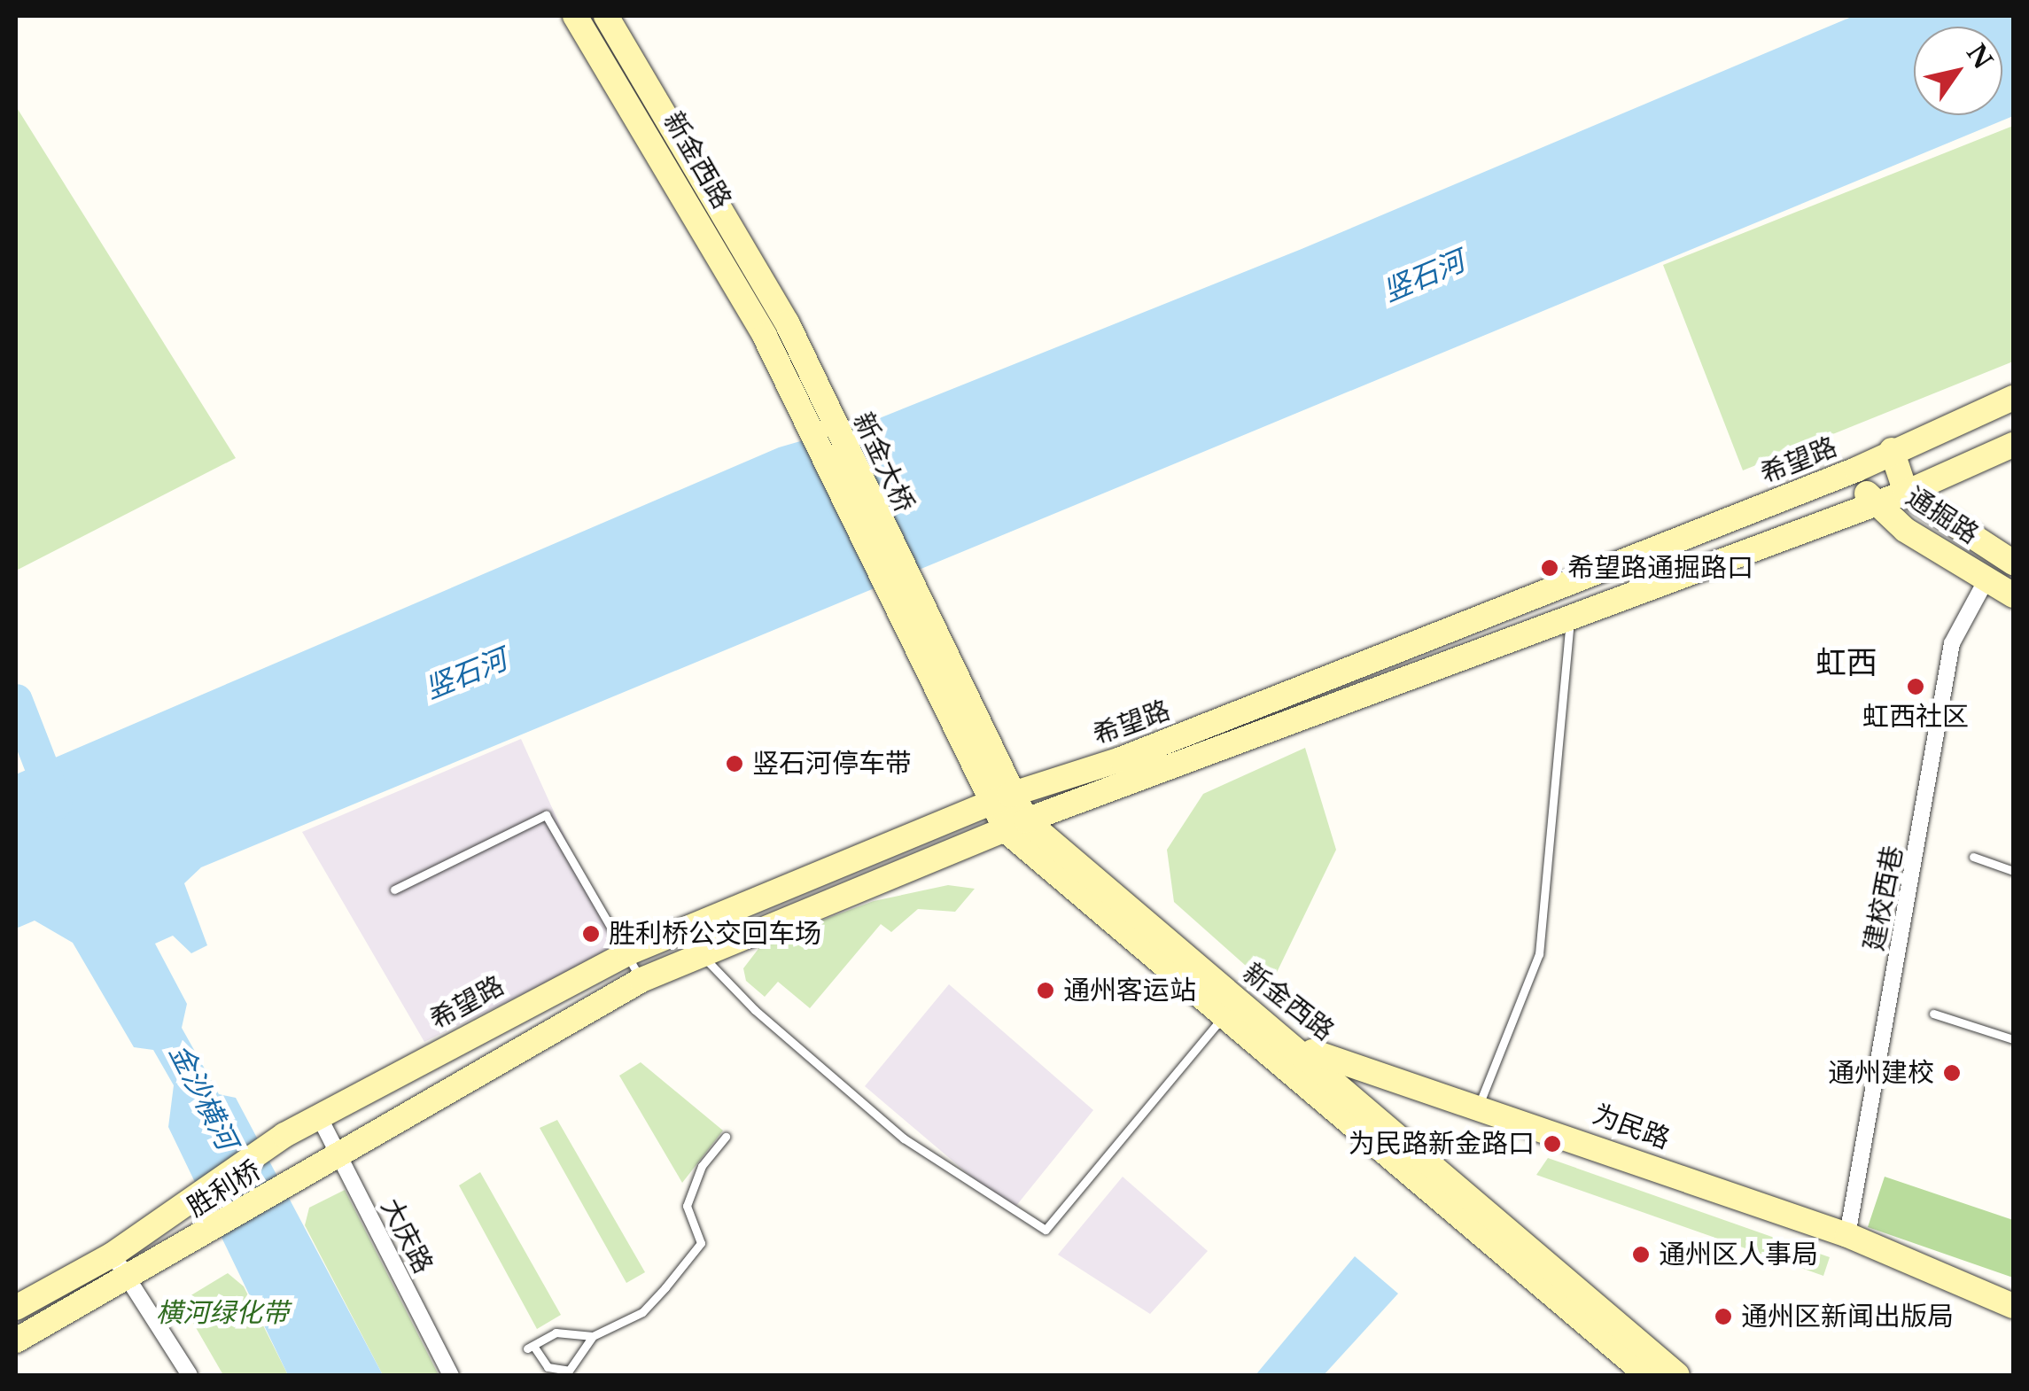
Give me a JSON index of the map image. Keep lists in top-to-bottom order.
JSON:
{
  "streets": {
    "main road": [
      "新金西路",
      "希望路",
      "新金大桥",
      "通掘路",
      "为民路",
      "胜利桥"
    ],
    "street": ["建校西巷", "大庆路"]
  },
  "crossings": [
    ["新金西路", "希望路"],
    ["新金西路", "新金大桥"],
    ["新金西路", "为民路"],
    ["希望路", "通掘路"],
    ["希望路", "胜利桥"],
    ["希望路", "大庆路"],
    ["通掘路", "建校西巷"],
    ["建校西巷", "为民路"]
  ],
  "districts": ["虹西"],
  "water": ["竖石河", "金沙横河"],
  "parks": ["横河绿化带"],
  "places": [
    "希望路通掘路口",
    "虹西社区",
    "竖石河停车带",
    "胜利桥公交回车场",
    "通州客运站",
    "通州建校",
    "为民路新金路口",
    "通州区人事局",
    "通州区新闻出版局"
  ],
  "north": "top right"
}
